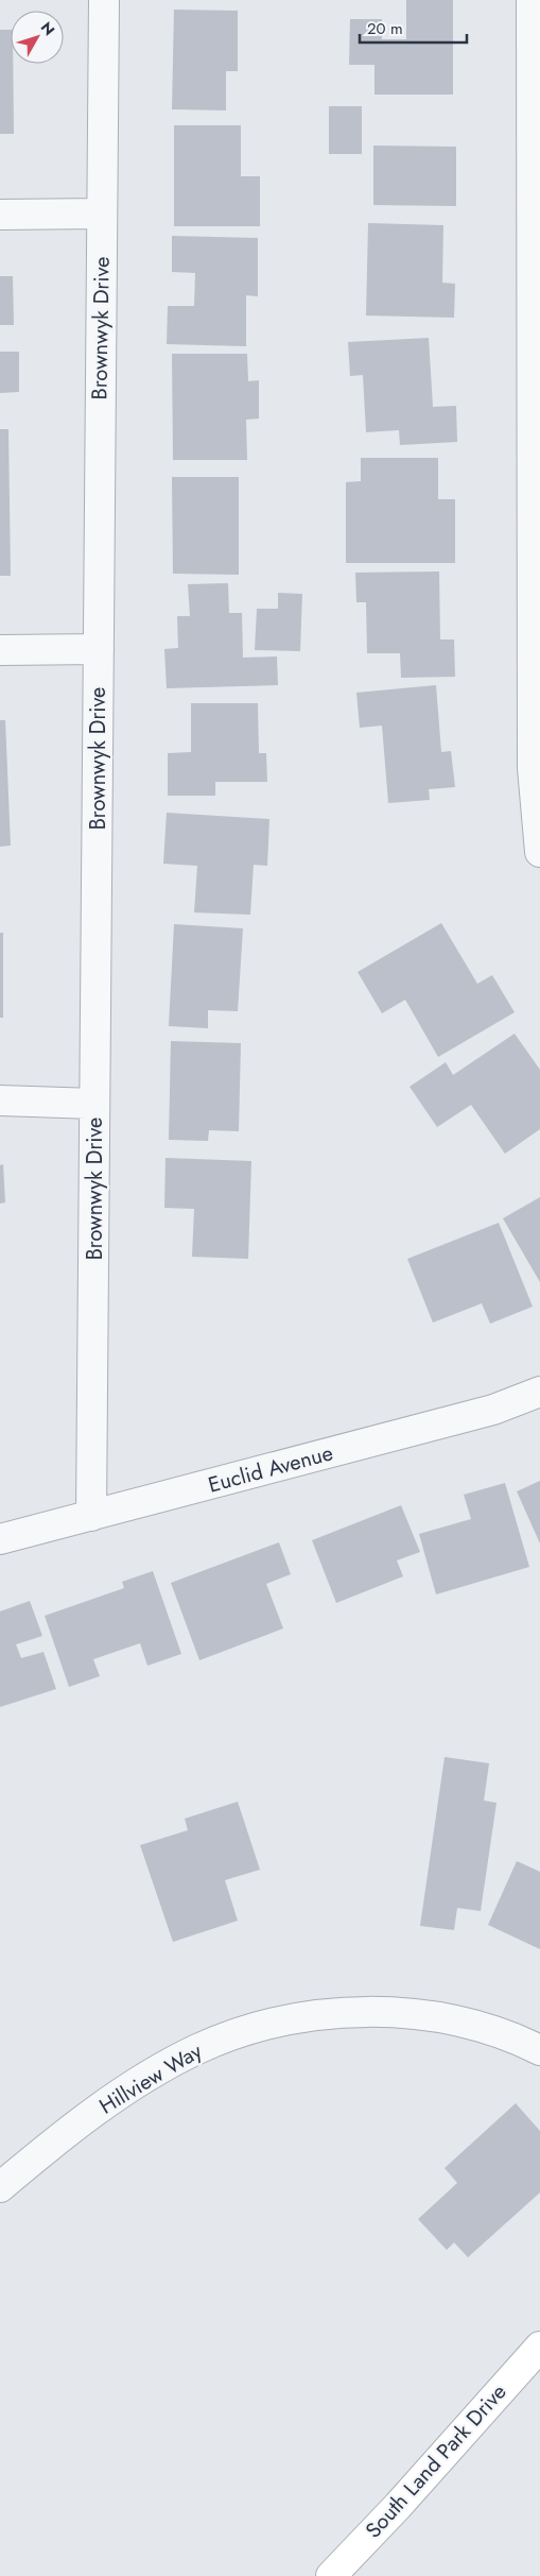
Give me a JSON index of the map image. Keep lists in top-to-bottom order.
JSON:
{
  "streets": {
    "street": [
      "Brownwyk Drive",
      "Euclid Avenue",
      "Hillview Way",
      "South Land Park Drive"
    ]
  },
  "crossings": [
    ["Brownwyk Drive", "Euclid Avenue"]
  ],
  "scale_bar": "20 m",
  "north": "top right"
}
